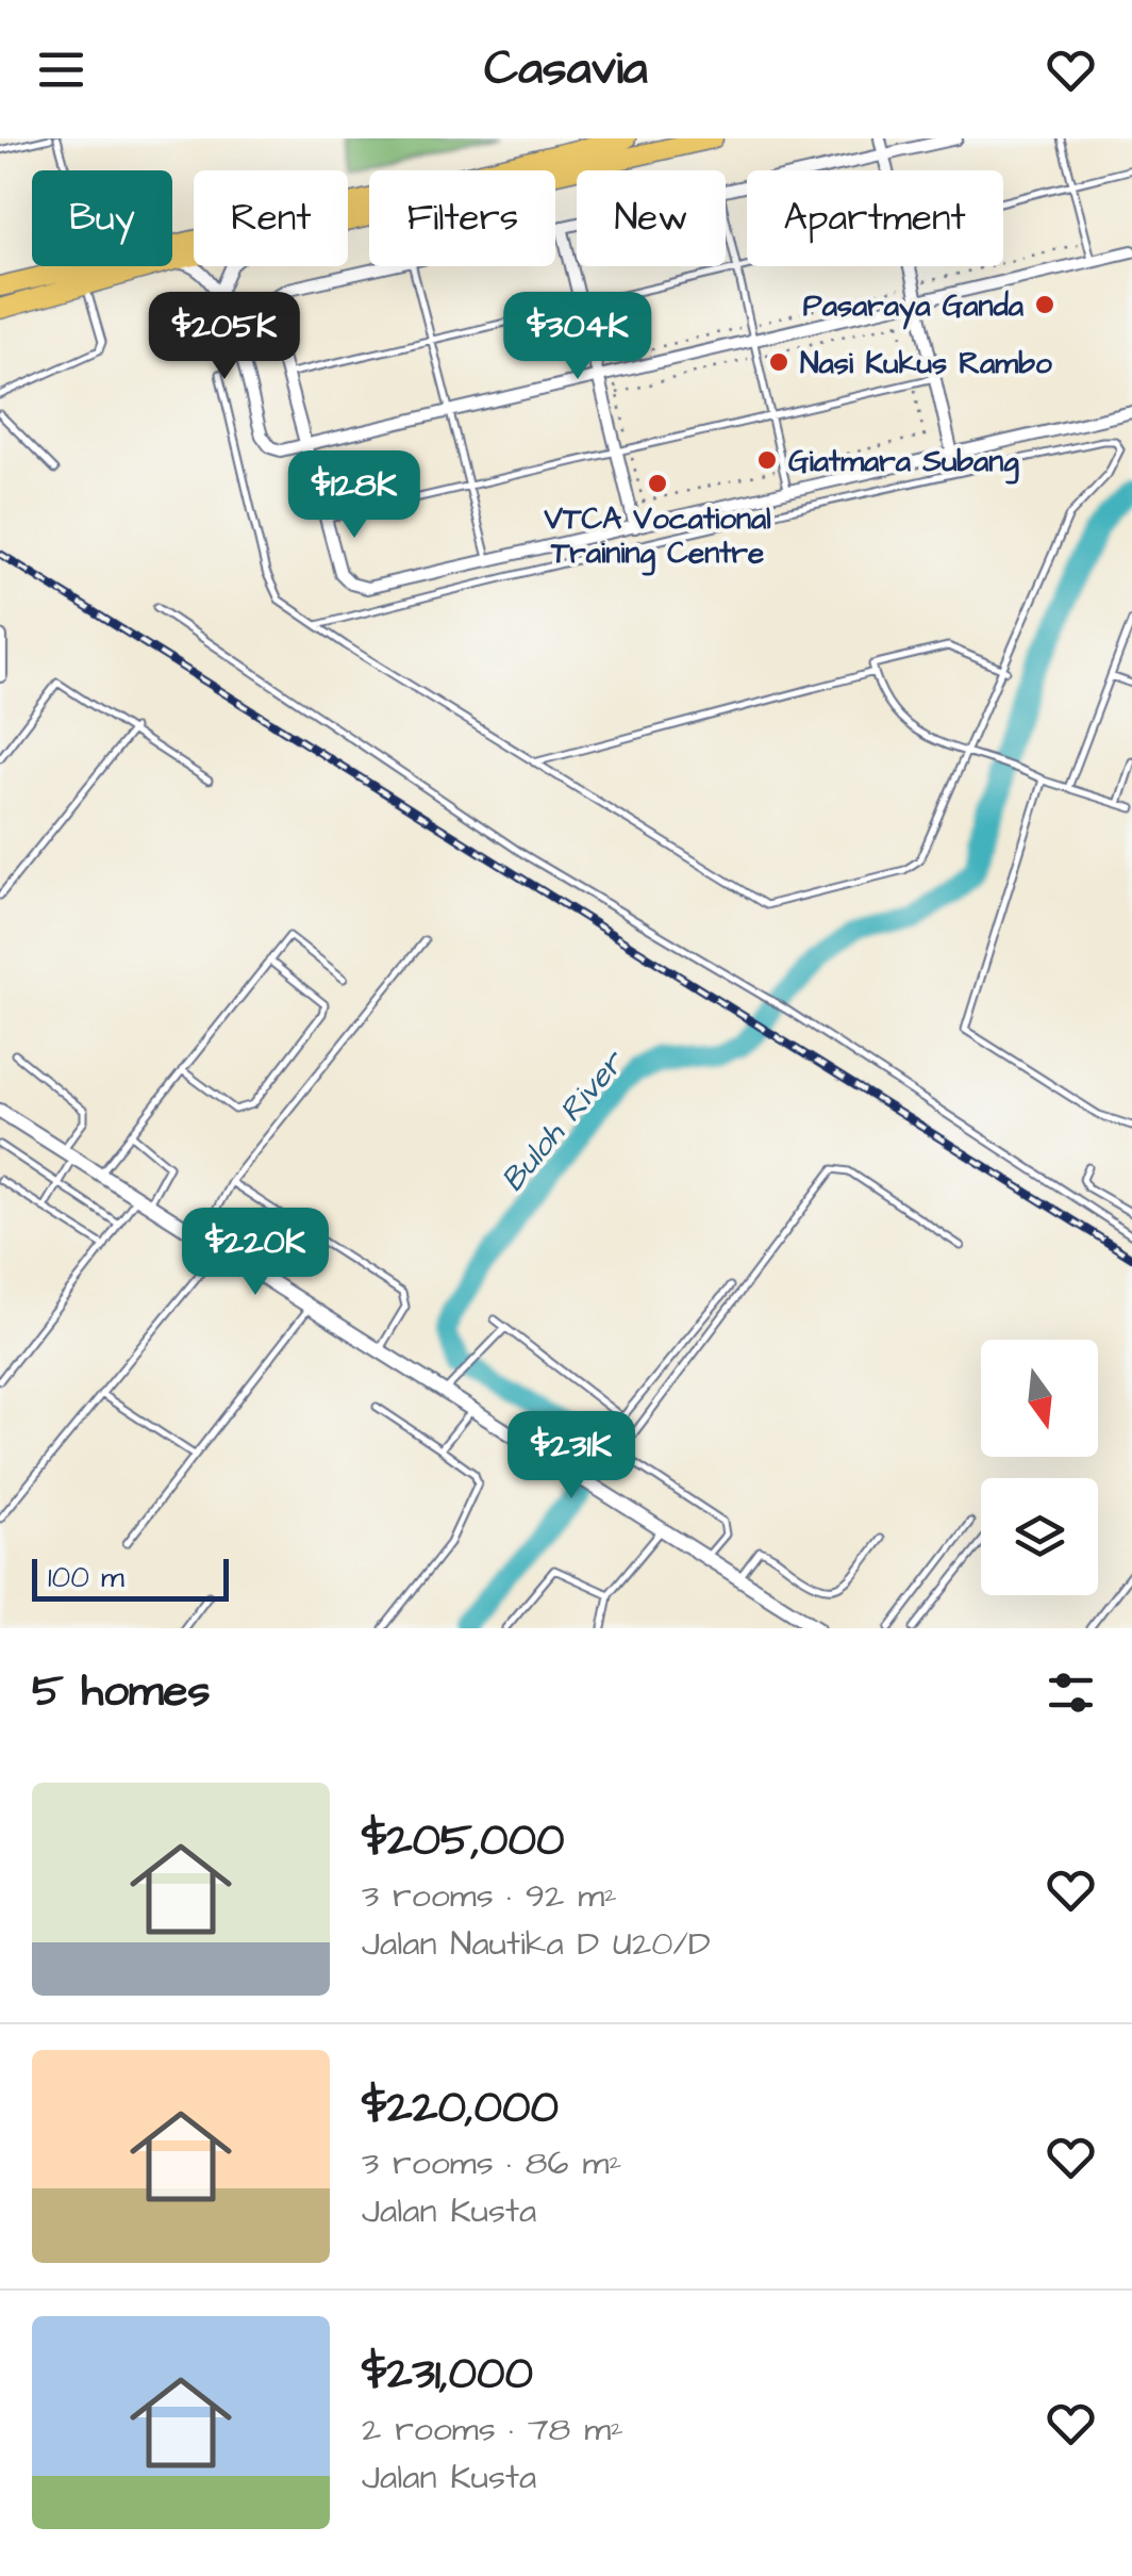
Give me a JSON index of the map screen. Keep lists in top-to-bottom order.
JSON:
{
  "water": ["Buloh River"],
  "places": [
    "Pasaraya Ganda",
    "Nasi Kukus Rambo",
    "Giatmara Subang",
    "VTCA Vocational Training Centre"
  ],
  "scale_bar": "100 m",
  "north": "bottom",
  "page": {
    "header": "Casavia",
    "chip": [
      "Buy",
      "Rent",
      "Filters",
      "New",
      "Apartment"
    ],
    "price": [
      "$205K",
      "$304K",
      "$128K",
      "$220K",
      "$231K"
    ],
    "scale": "100 m",
    "heading": "5 homes",
    "list": [
      {
        "name": "$205,000",
        "note": "3 rooms · 92 m² · Jalan Nautika D U20/D"
      },
      {
        "name": "$220,000",
        "note": "3 rooms · 86 m² · Jalan Kusta"
      },
      {
        "name": "$231,000",
        "note": "2 rooms · 78 m² · Jalan Kusta"
      }
    ]
  }
}
